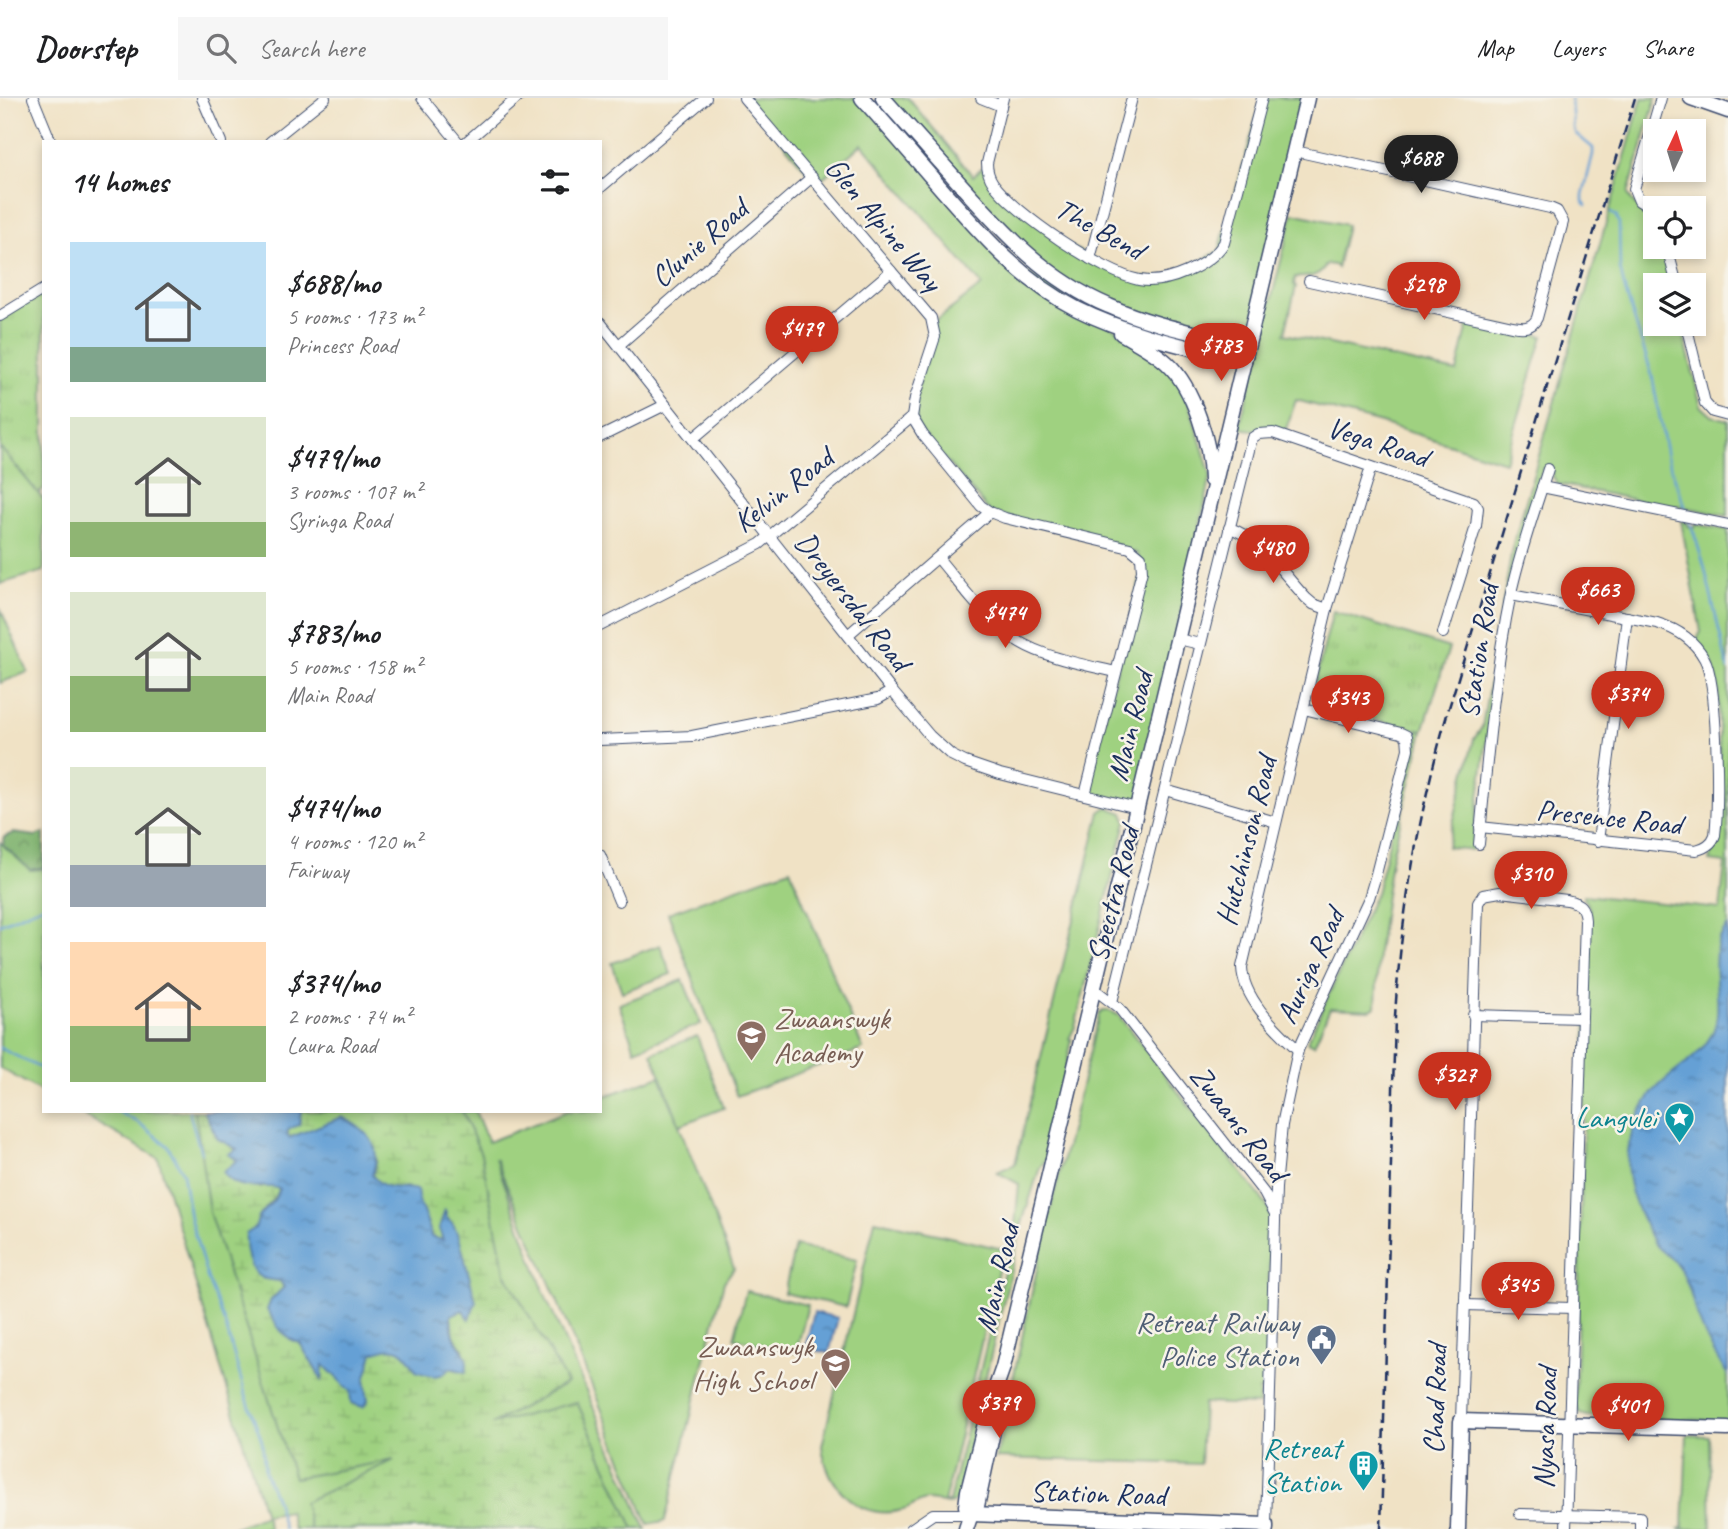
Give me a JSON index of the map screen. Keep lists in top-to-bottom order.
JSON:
{
  "streets": {
    "main road": ["Station Road", "Main Road", "Chad Road"],
    "street": [
      "Glen Alpine Way",
      "The Bend",
      "Clunie Road",
      "Vega Road",
      "Kelvin Road",
      "Dreyersdal Road",
      "Presence Road",
      "Hutchinson Road",
      "Spectra Road",
      "Auriga Road",
      "Zwaans Road",
      "Nyasa Road"
    ]
  },
  "crossings": [
    ["Glen Alpine Way", "Clunie Road"],
    ["Glen Alpine Way", "Kelvin Road"],
    ["Clunie Road", "Dreyersdal Road"],
    ["Vega Road", "Hutchinson Road"],
    ["Vega Road", "Spectra Road"],
    ["Kelvin Road", "Dreyersdal Road"],
    ["Dreyersdal Road", "Main Road"],
    ["Station Road", "Main Road"],
    ["Station Road", "Presence Road"],
    ["Station Road", "Zwaans Road"],
    ["Main Road", "Zwaans Road"],
    ["Hutchinson Road", "Auriga Road"],
    ["Spectra Road", "Zwaans Road"],
    ["Auriga Road", "Zwaans Road"],
    ["Chad Road", "Nyasa Road"]
  ],
  "places": {
    "school or university": ["Zwaanswyk Academy", "Zwaanswyk High School"],
    "place": ["Langvlei"],
    "public building": ["Retreat Railway Police Station"],
    "building": ["Retreat Station"]
  },
  "north": "top",
  "page": {
    "header": "Doorstep",
    "search": "Search here",
    "nav": ["Map", "Layers", "Share"],
    "price": [
      "$688",
      "$298",
      "$479",
      "$783",
      "$480",
      "$663",
      "$474",
      "$374",
      "$343",
      "$310",
      "$327",
      "$345",
      "$379",
      "$401"
    ],
    "heading": "14 homes",
    "list": [
      {
        "name": "$688/mo",
        "note": "5 rooms · 173 m² · Princess Road"
      },
      {
        "name": "$479/mo",
        "note": "3 rooms · 107 m² · Syringa Road"
      },
      {
        "name": "$783/mo",
        "note": "5 rooms · 158 m² · Main Road"
      },
      {
        "name": "$474/mo",
        "note": "4 rooms · 120 m² · Fairway"
      },
      {
        "name": "$374/mo",
        "note": "2 rooms · 74 m² · Laura Road"
      }
    ]
  }
}
